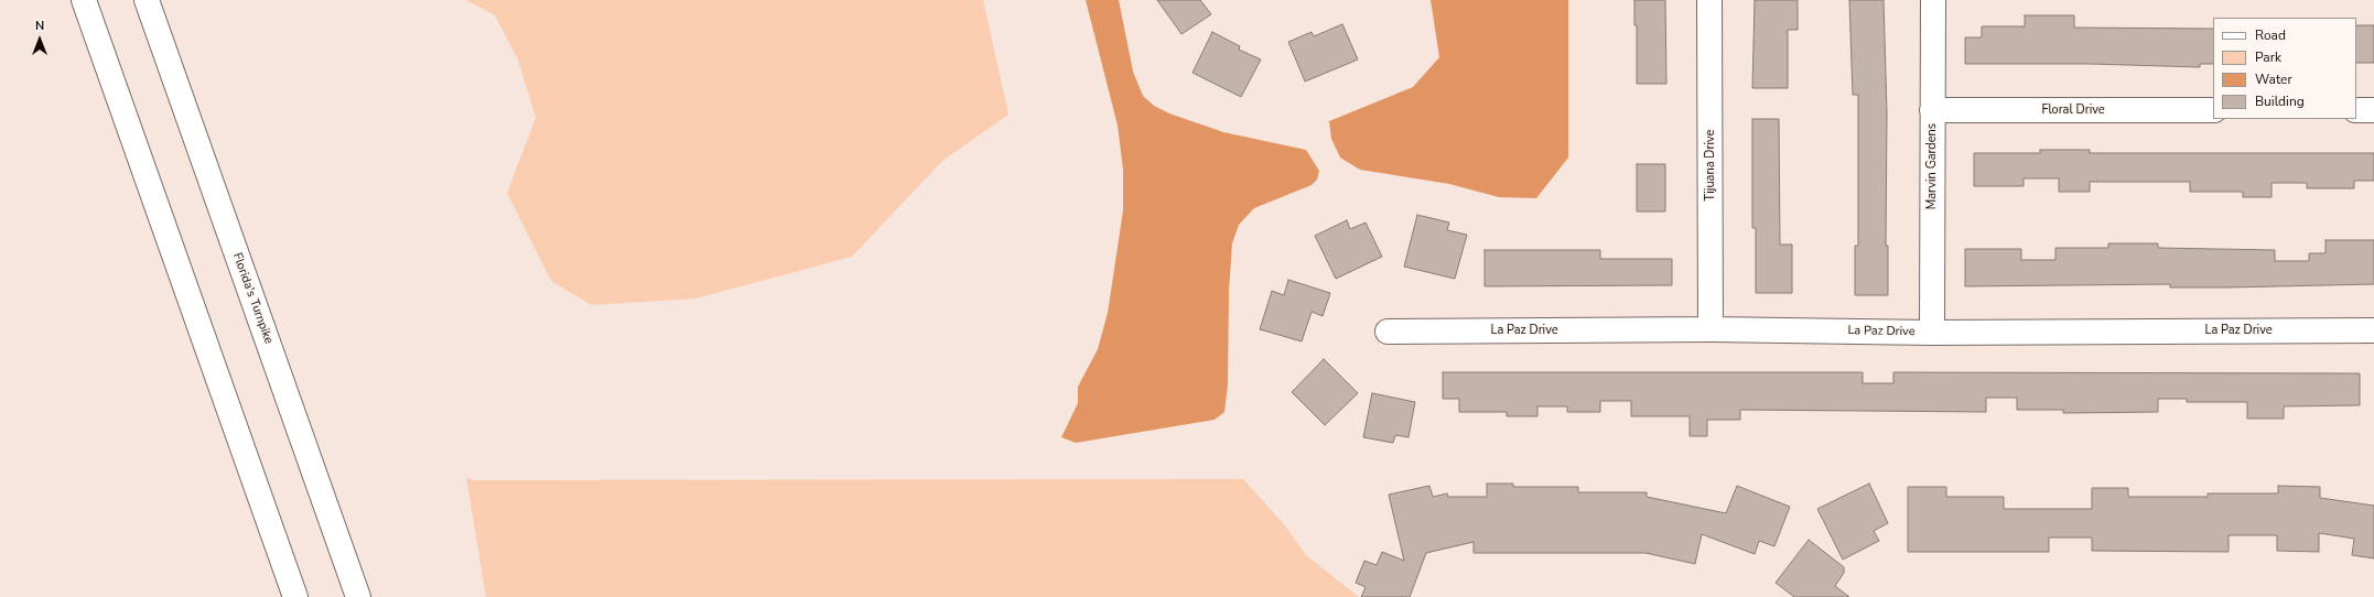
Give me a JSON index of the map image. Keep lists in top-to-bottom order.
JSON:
{
  "streets": {
    "main road": [
      "Floral Drive",
      "Tijuana Drive",
      "Marvin Gardens",
      "Florida's Turnpike",
      "La Paz Drive"
    ]
  },
  "crossings": [
    ["Floral Drive", "Marvin Gardens"],
    ["Tijuana Drive", "La Paz Drive"],
    ["Marvin Gardens", "La Paz Drive"]
  ],
  "legend": [
    "Road",
    "Park",
    "Water",
    "Building"
  ],
  "north": "top"
}
